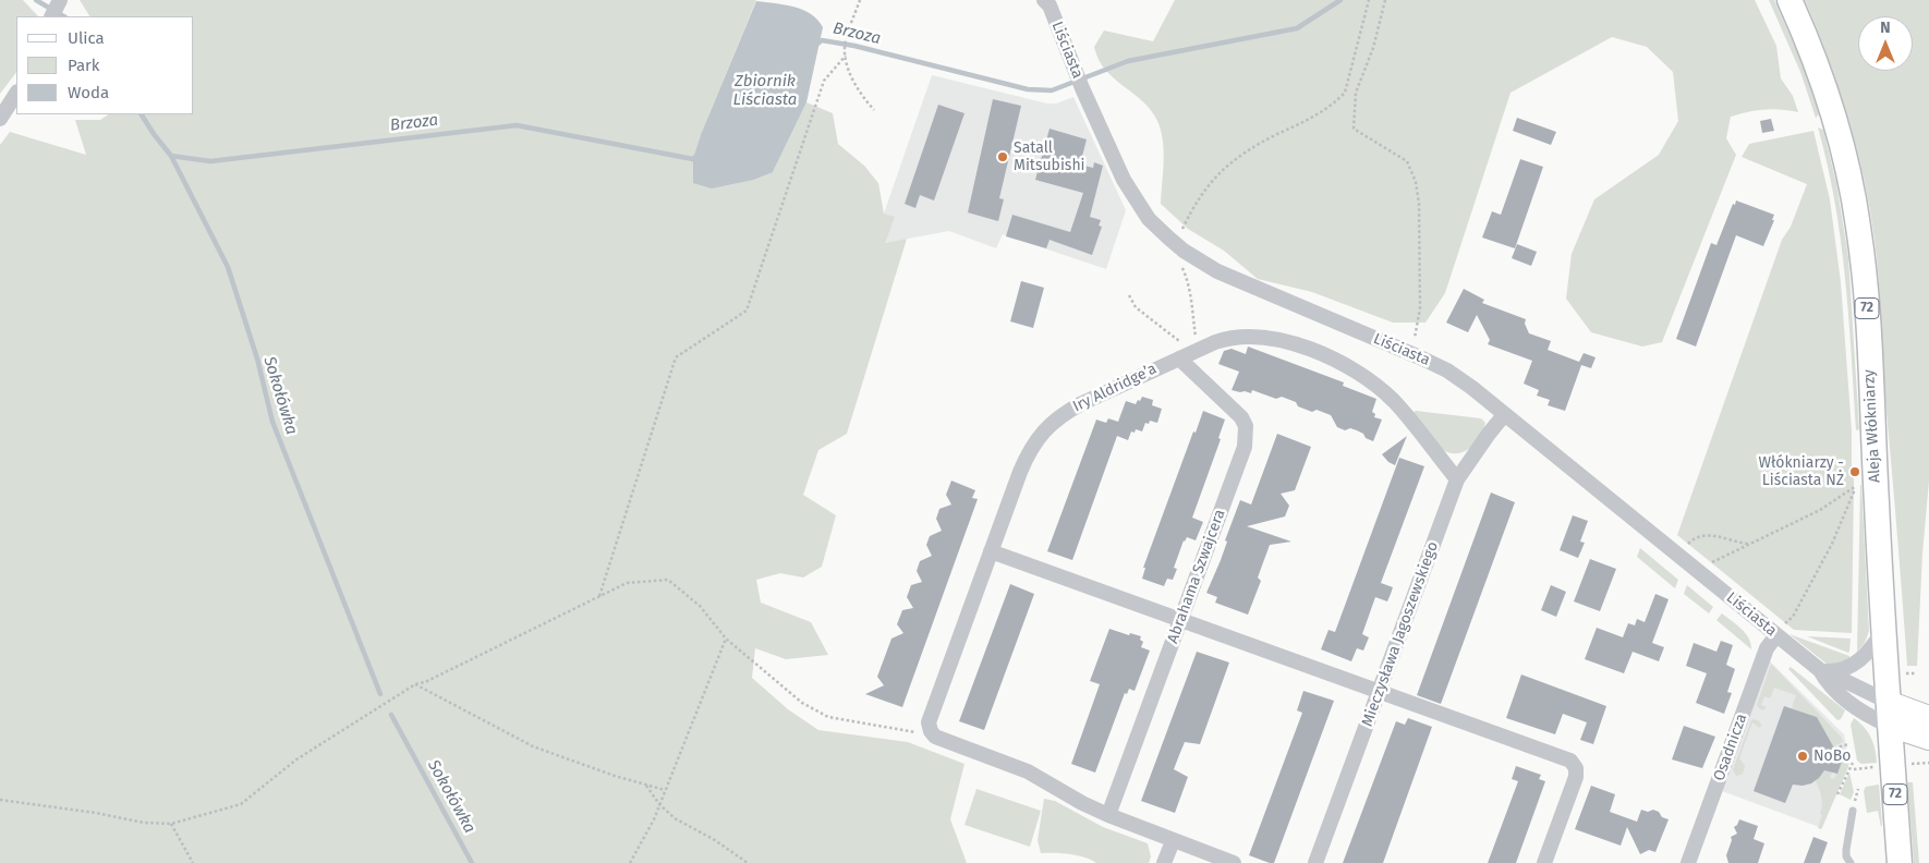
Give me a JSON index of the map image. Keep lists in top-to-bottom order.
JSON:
{
  "streets": {
    "main road": ["72", "Aleja Włókniarzy"],
    "street": [
      "Liściasta",
      "Iry Aldridge’a",
      "Abrahama Szwajcera",
      "Mieczysława Jagoszewskiego",
      "Osadnicza"
    ]
  },
  "crossings": [
    ["Liściasta", "Aleja Włókniarzy"],
    ["Liściasta", "Mieczysława Jagoszewskiego"],
    ["Liściasta", "Osadnicza"],
    ["Iry Aldridge’a", "Abrahama Szwajcera"],
    ["Iry Aldridge’a", "Mieczysława Jagoszewskiego"]
  ],
  "water": ["Brzoza", "Zbiornik Liściasta", "Sokołówka"],
  "places": ["Satall Mitsubishi", "Włókniarzy - Liściasta NŻ", "NoBo"],
  "legend": ["Ulica", "Park", "Woda"],
  "north": "top"
}
